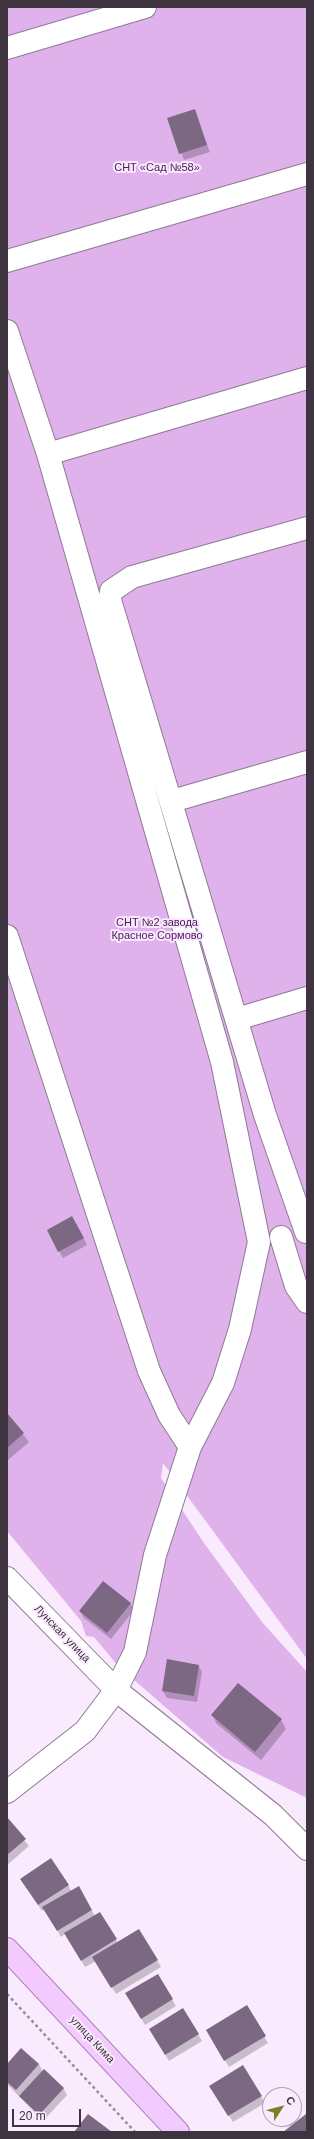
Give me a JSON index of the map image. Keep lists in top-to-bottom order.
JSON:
{
  "streets": {
    "main road": ["улица Кима"],
    "street": ["Лунская улица"]
  },
  "parks": ["СНТ «Сад №58»", "СНТ №2 завода Красное Сормово"],
  "scale_bar": "20 m",
  "north": "top right"
}
